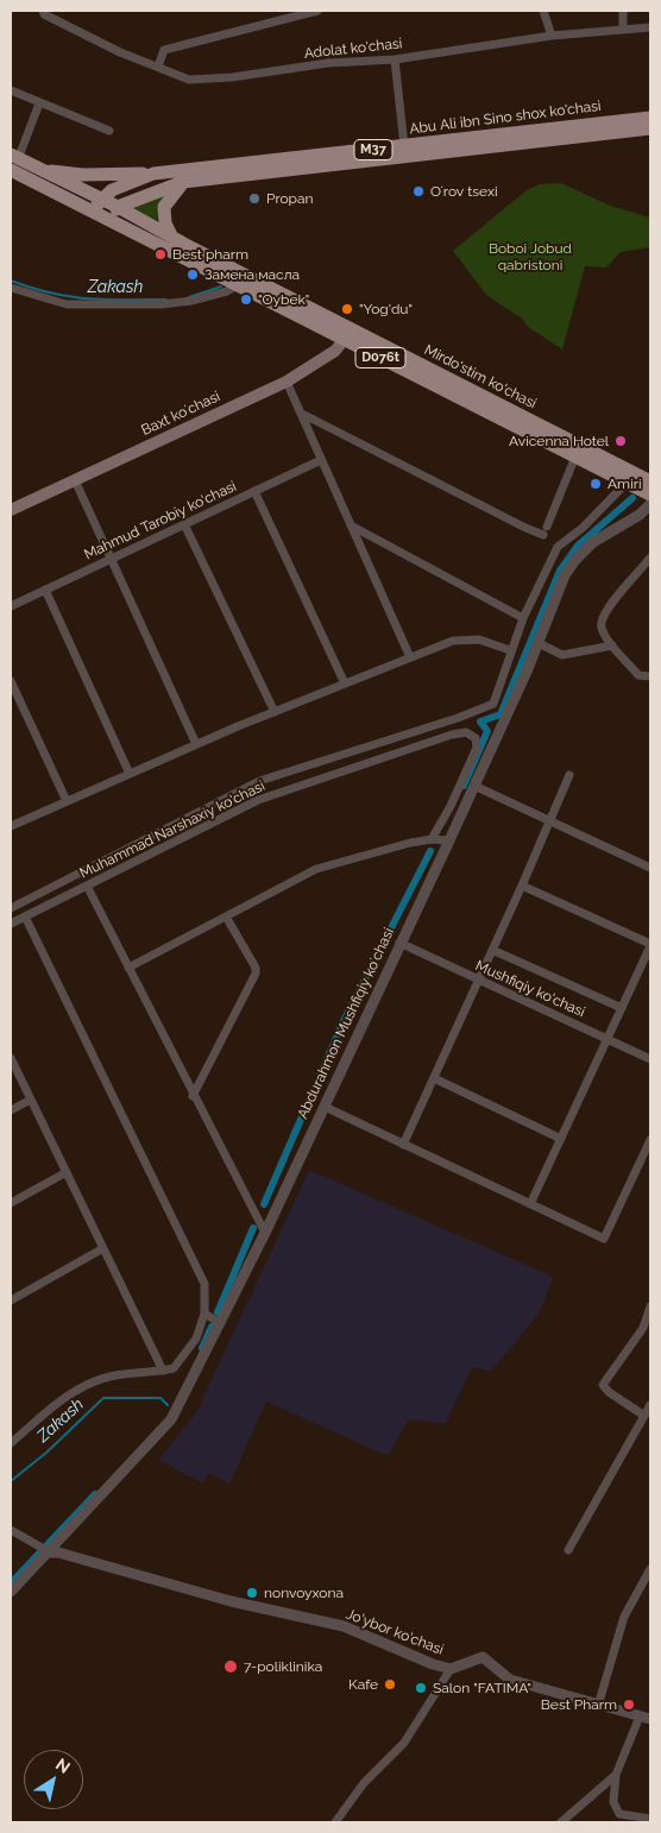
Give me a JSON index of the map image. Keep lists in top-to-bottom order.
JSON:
{
  "streets": {
    "main road": [
      "Abu Ali ibn Sino shox ko'chasi",
      "M37",
      "D076t",
      "Mirdo'stim ko'chasi",
      "Baxt koʻchasi"
    ],
    "street": [
      "Adolat ko'chasi",
      "Mahmud Tarobiy ko'chasi",
      "Muhammad Narshaxiy ko'chasi",
      "Mushfiqiy ko'chasi",
      "Abdurahmon Mushfiqiy koʻchasi",
      "Jo'ybor ko'chasi"
    ]
  },
  "crossings": [
    ["Abu Ali ibn Sino shox ko'chasi", "M37"],
    ["Abu Ali ibn Sino shox ko'chasi", "Mirdo'stim ko'chasi"],
    ["M37", "Mirdo'stim ko'chasi"],
    ["Mirdo'stim ko'chasi", "Baxt koʻchasi"],
    ["Mushfiqiy ko'chasi", "Abdurahmon Mushfiqiy koʻchasi"],
    ["Abdurahmon Mushfiqiy koʻchasi", "Jo'ybor ko'chasi"]
  ],
  "water": ["Zakash"],
  "parks": ["Boboi Jobud qabristoni"],
  "places": [
    "Oʻrov tsexi",
    "Propan",
    "Best pharm",
    "Замена масла",
    "\"Oybek\"",
    "\"Yog'du\"",
    "Avicenna Hotel",
    "Amiri",
    "nonvoyxona",
    "7-poliklinika",
    "Kafe",
    "Salon \"FATIMA\"",
    "Best Pharm"
  ],
  "north": "top right"
}
